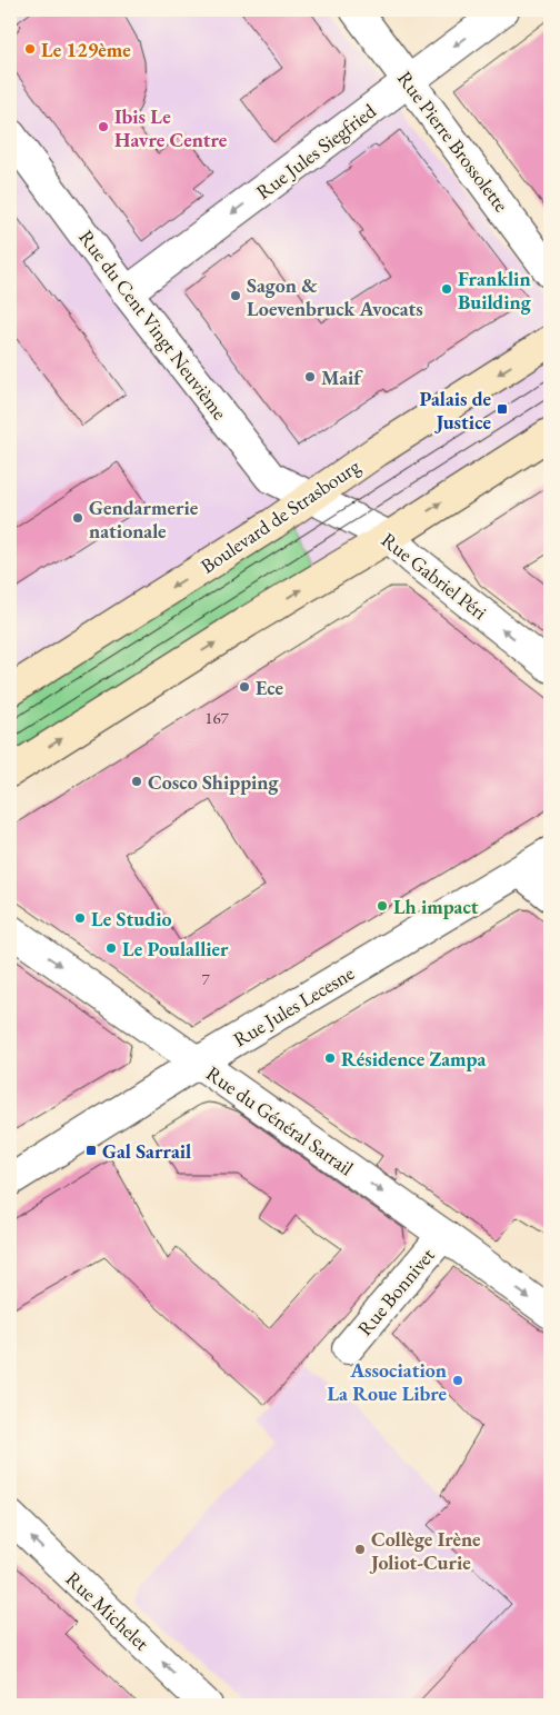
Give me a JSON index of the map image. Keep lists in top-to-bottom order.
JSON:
{
  "streets": {
    "street": [
      "Rue Pierre Brossolette",
      "Rue Jules Siegfried",
      "Rue du Cent Vingt Neuvième",
      "Boulevard de Strasbourg",
      "Rue Gabriel Péri",
      "Rue Jules Lecesne",
      "Rue du Général Sarrail",
      "Rue Bonnivet",
      "Rue Michelet"
    ]
  },
  "crossings": [
    ["Rue Pierre Brossolette", "Rue Jules Siegfried"],
    ["Rue Jules Siegfried", "Rue du Cent Vingt Neuvième"],
    ["Rue du Cent Vingt Neuvième", "Boulevard de Strasbourg"],
    ["Rue du Cent Vingt Neuvième", "Rue Gabriel Péri"],
    ["Boulevard de Strasbourg", "Rue Gabriel Péri"],
    ["Rue Jules Lecesne", "Rue du Général Sarrail"],
    ["Rue du Général Sarrail", "Rue Bonnivet"]
  ],
  "one_way": [
    "Rue Jules Siegfried",
    "Rue Gabriel Péri",
    "Rue du Général Sarrail",
    "Rue Michelet"
  ],
  "places": {
    "other": [
      "Le 129ème",
      "Ibis Le Havre Centre",
      "Franklin Building",
      "Sagon & Loevenbruck Avocats",
      "Maif",
      "Gendarmerie nationale",
      "Ece",
      "Cosco Shipping",
      "Lh impact",
      "Le Studio",
      "Le Poulallier",
      "Résidence Zampa",
      "Association La Roue Libre",
      "Collège Irène Joliot-Curie"
    ],
    "transit": ["Palais de Justice", "Gal Sarrail"]
  },
  "house_numbers": ["167", "7"]
}
